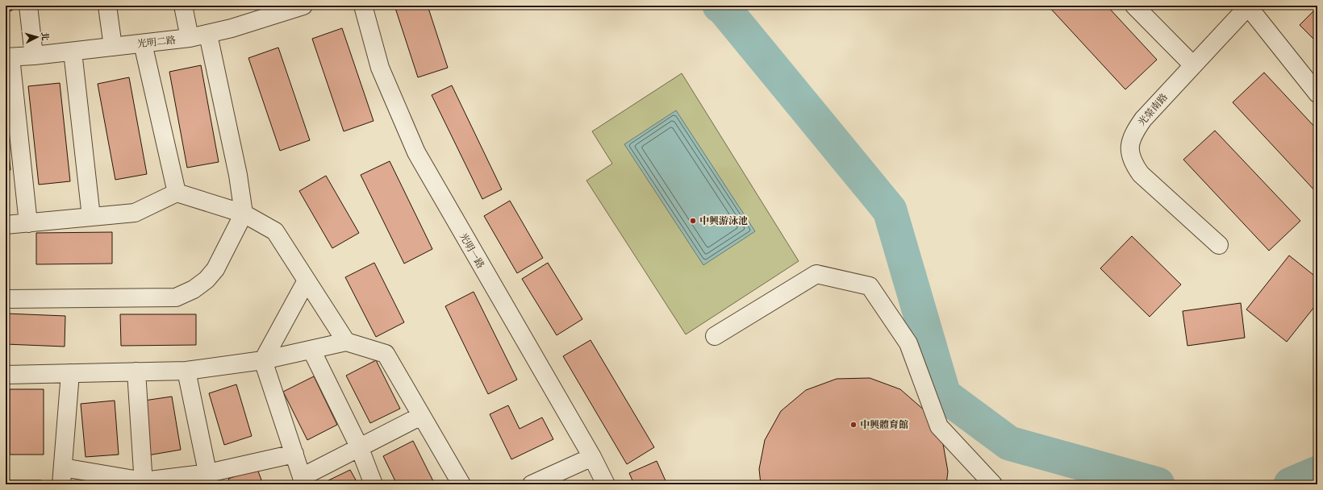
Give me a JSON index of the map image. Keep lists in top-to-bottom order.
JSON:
{
  "streets": {
    "street": ["光明二路", "光榮南路", "光明一路"]
  },
  "places": ["中興游泳池", "中興體育館"],
  "north": "right"
}
